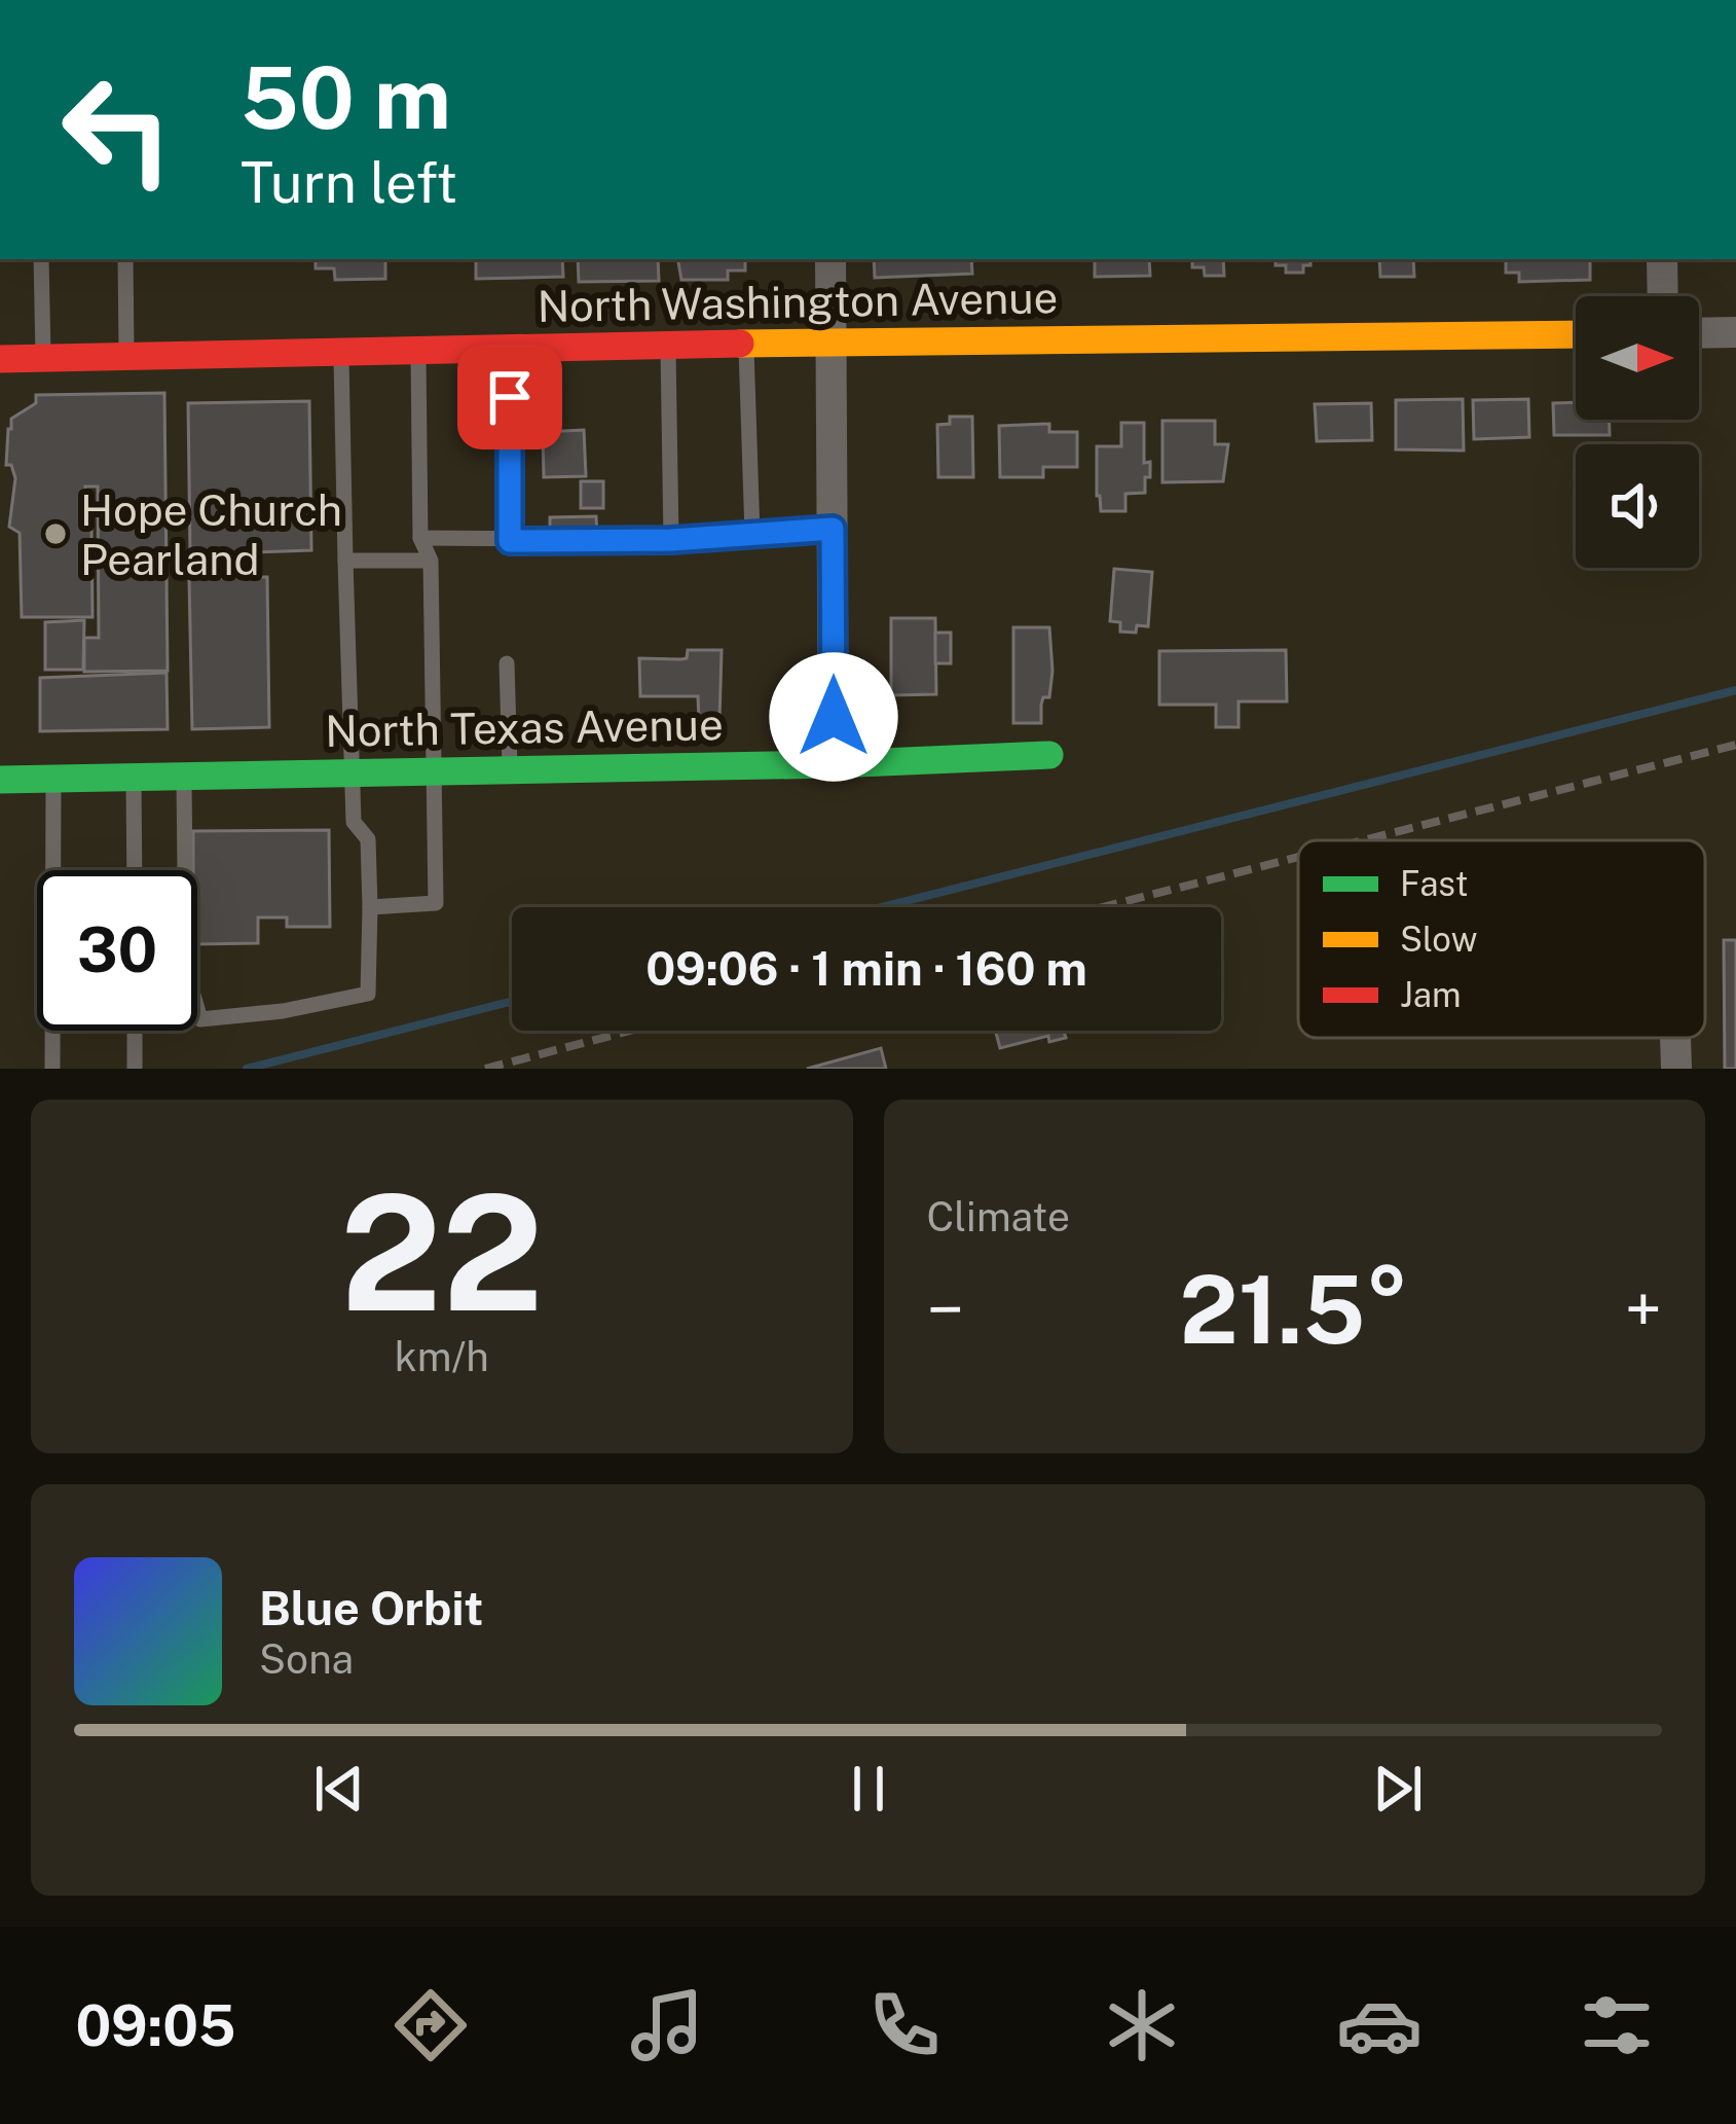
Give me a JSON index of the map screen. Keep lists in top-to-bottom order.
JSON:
{
  "streets": {
    "street": ["North Washington Avenue", "North Texas Avenue"]
  },
  "places": ["Hope Church Pearland"],
  "legend": ["Fast", "Slow", "Jam"],
  "north": "right",
  "page": {
    "turn": ["50 m", "Turn left"],
    "limit": "30",
    "trip": "09:06 · 1 min · 160 m",
    "tile": [
      ["22", "km/h"],
      "Climate"
    ],
    "heat": ["−", "21.5°", "+"],
    "song": ["Blue Orbit", "Sona"],
    "tabs": "09:05"
  }
}
